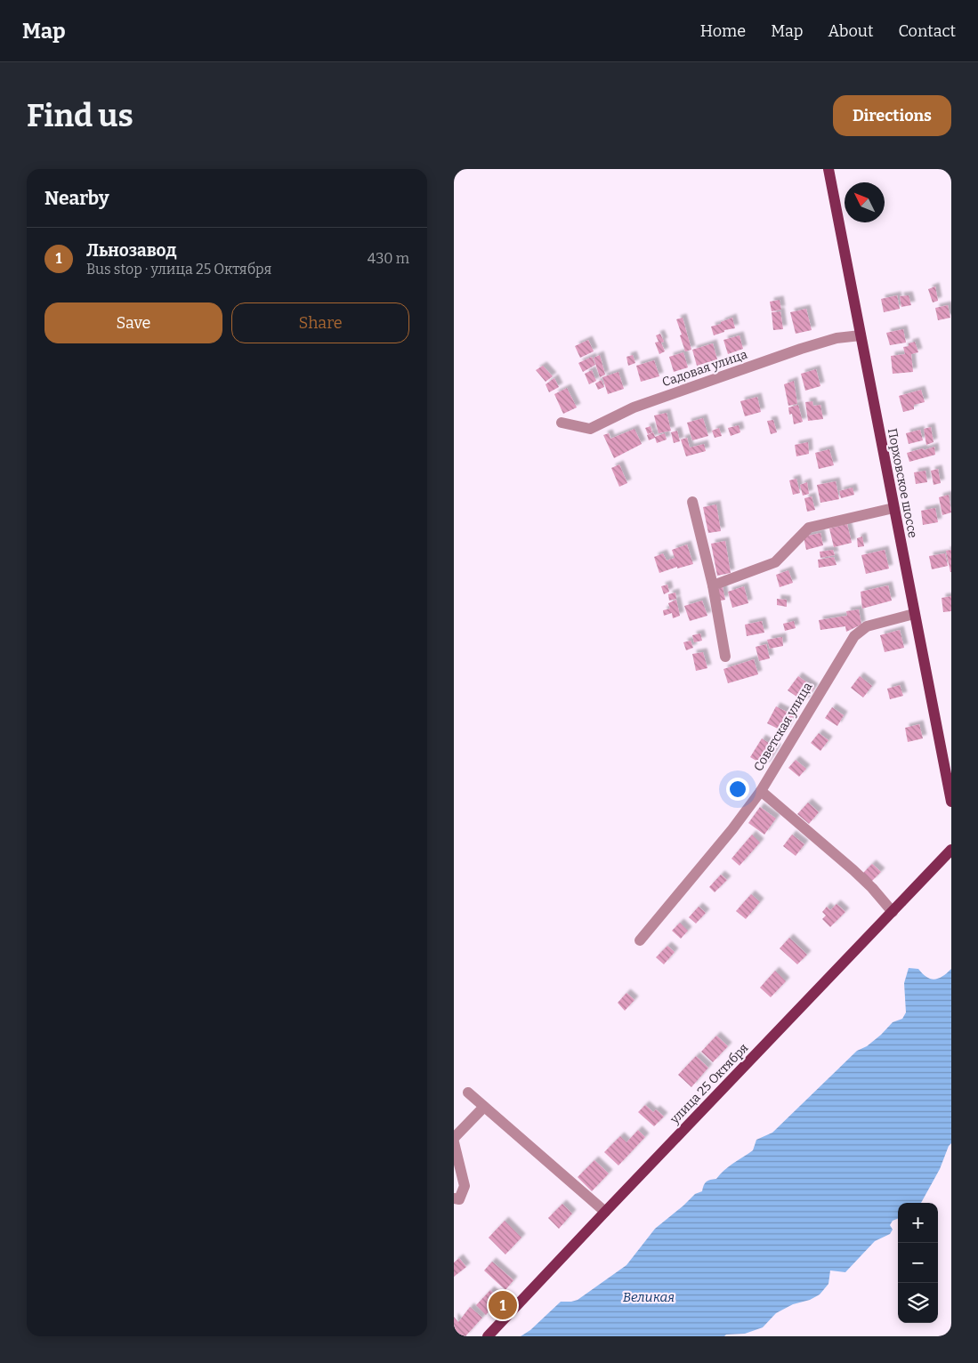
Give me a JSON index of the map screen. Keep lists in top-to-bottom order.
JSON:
{
  "streets": {
    "main road": ["Порховское шоссе", "улица 25 Октября"],
    "street": ["Садовая улица", "Советская улица"]
  },
  "crossings": [
    ["Садовая улица", "Порховское шоссе"],
    ["Порховское шоссе", "Советская улица"]
  ],
  "water": ["Великая"],
  "north": "top left",
  "page": {
    "header": "Map",
    "nav": [
      "Home",
      "Map",
      "About",
      "Contact"
    ],
    "buttons": [
      "Directions",
      ["Save", "Share"]
    ],
    "title": "Find us",
    "heading": "Nearby",
    "list": [
      {
        "mark": "1",
        "name": "Льнозавод",
        "note": "Bus stop · улица 25 Октября",
        "value": "430 m"
      }
    ],
    "map_buttons": ["+", "−"],
    "pins": "1"
  }
}
